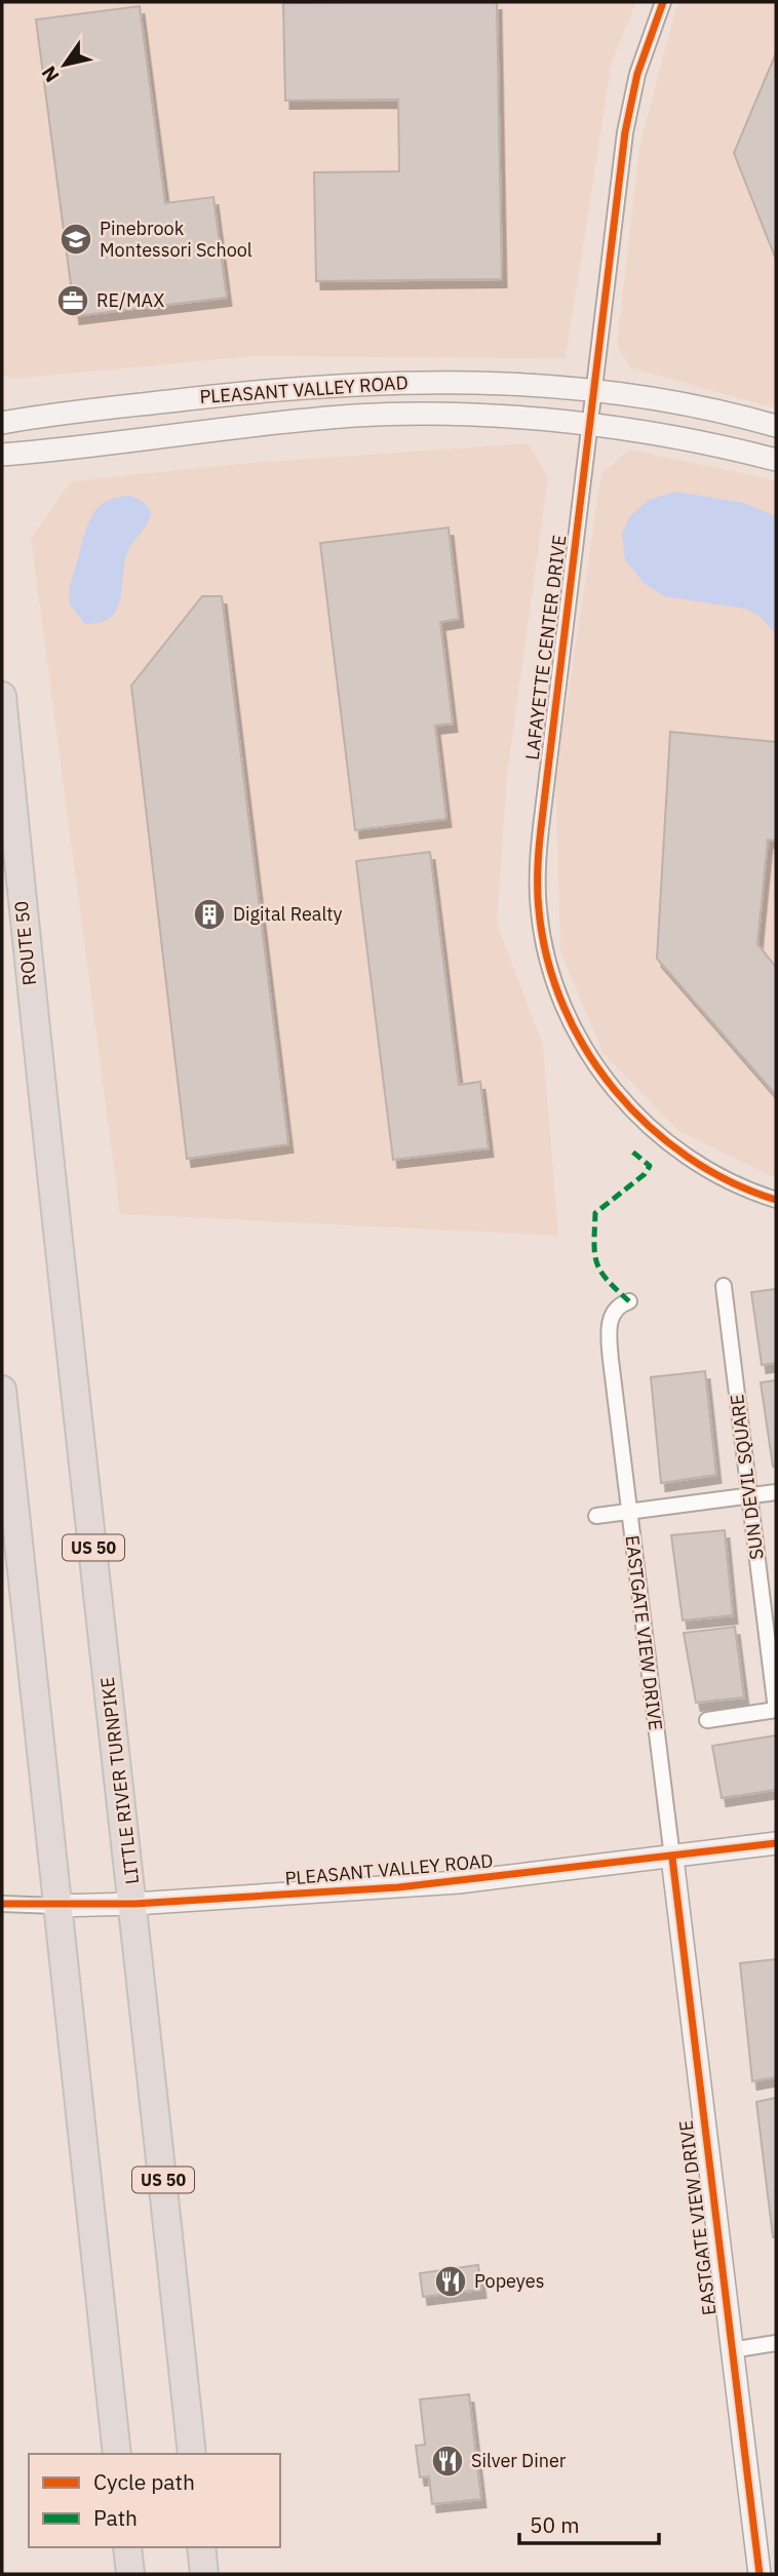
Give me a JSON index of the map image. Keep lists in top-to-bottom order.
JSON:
{
  "streets": {
    "highway": ["ROUTE 50", "US 50", "LITTLE RIVER TURNPIKE"],
    "main road": ["PLEASANT VALLEY ROAD", "EASTGATE VIEW DRIVE"],
    "street": ["LAFAYETTE CENTER DRIVE", "SUN DEVIL SQUARE"]
  },
  "crossings": [
    ["PLEASANT VALLEY ROAD", "LAFAYETTE CENTER DRIVE"],
    ["PLEASANT VALLEY ROAD", "EASTGATE VIEW DRIVE"],
    ["PLEASANT VALLEY ROAD", "LITTLE RIVER TURNPIKE"],
    ["ROUTE 50", "LITTLE RIVER TURNPIKE"]
  ],
  "places": {
    "school or university": ["Pinebrook Montessori School"],
    "office": ["RE/MAX"],
    "building": ["Digital Realty"],
    "restaurant": ["Popeyes", "Silver Diner"]
  },
  "legend": ["Cycle path", "Path"],
  "scale_bar": "50 m",
  "north": "bottom left"
}
